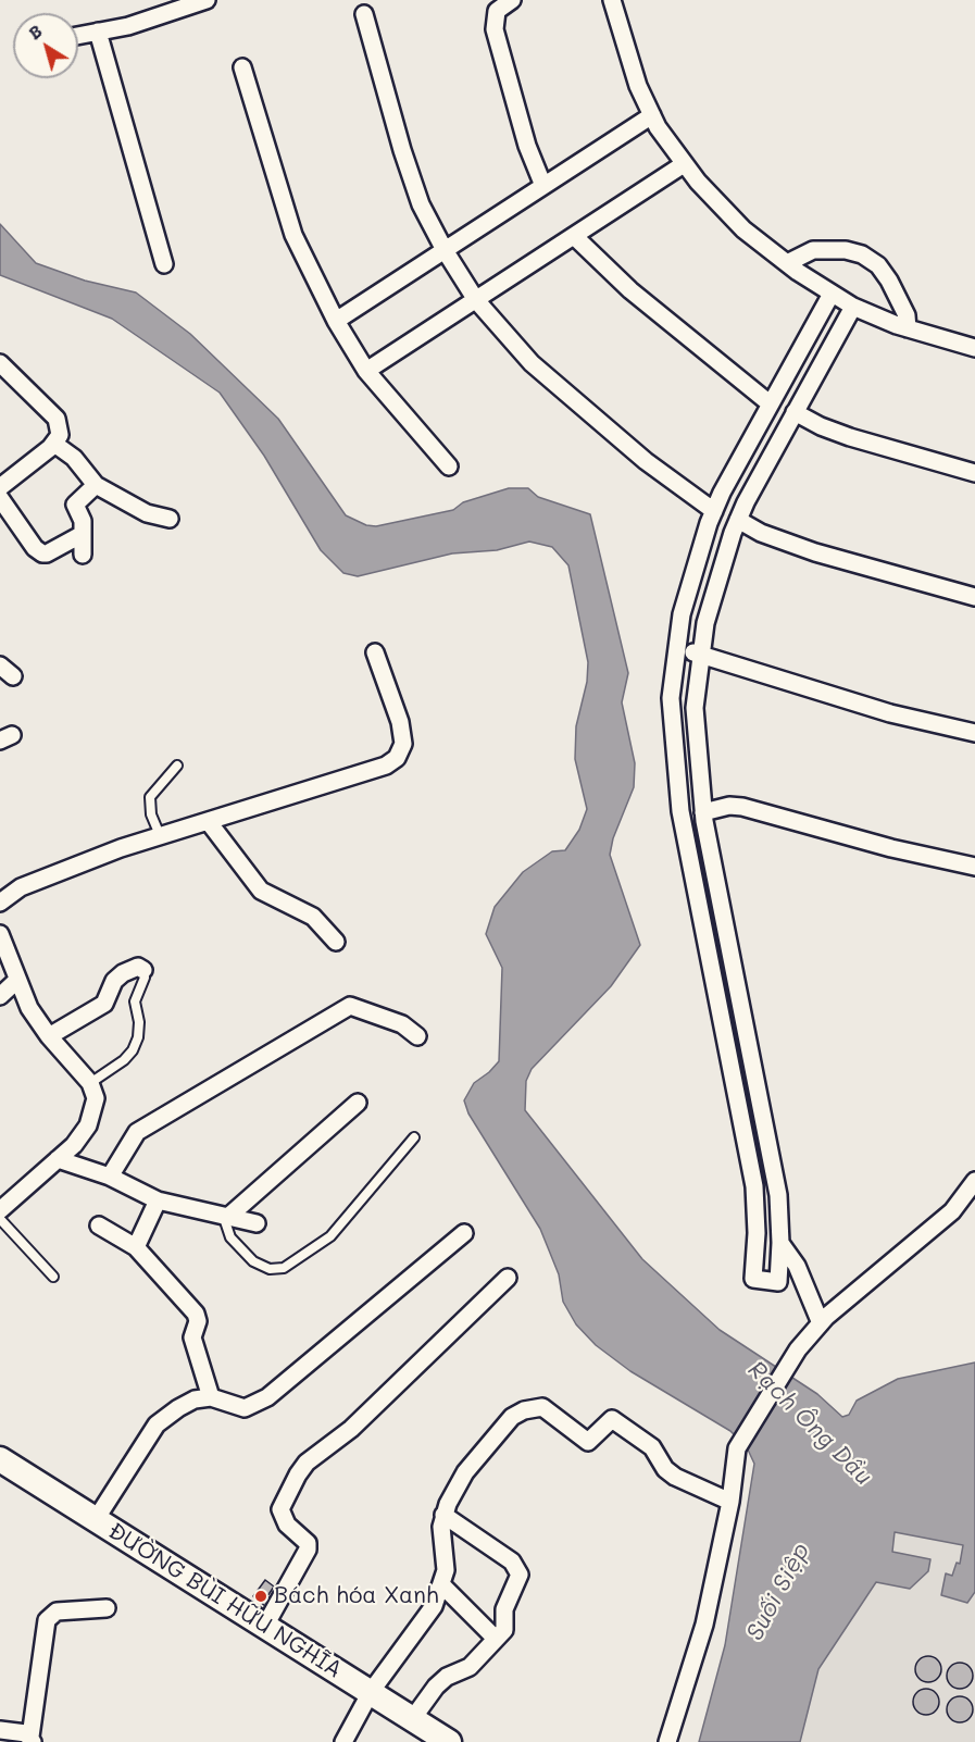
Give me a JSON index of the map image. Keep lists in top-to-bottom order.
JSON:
{
  "streets": {
    "main road": ["ĐƯỜNG BÙI HỮU NGHĨA"]
  },
  "water": ["Rạch Ông Dầu", "Suối Siệp"],
  "places": ["Bách hóa Xanh"],
  "north": "top left"
}
